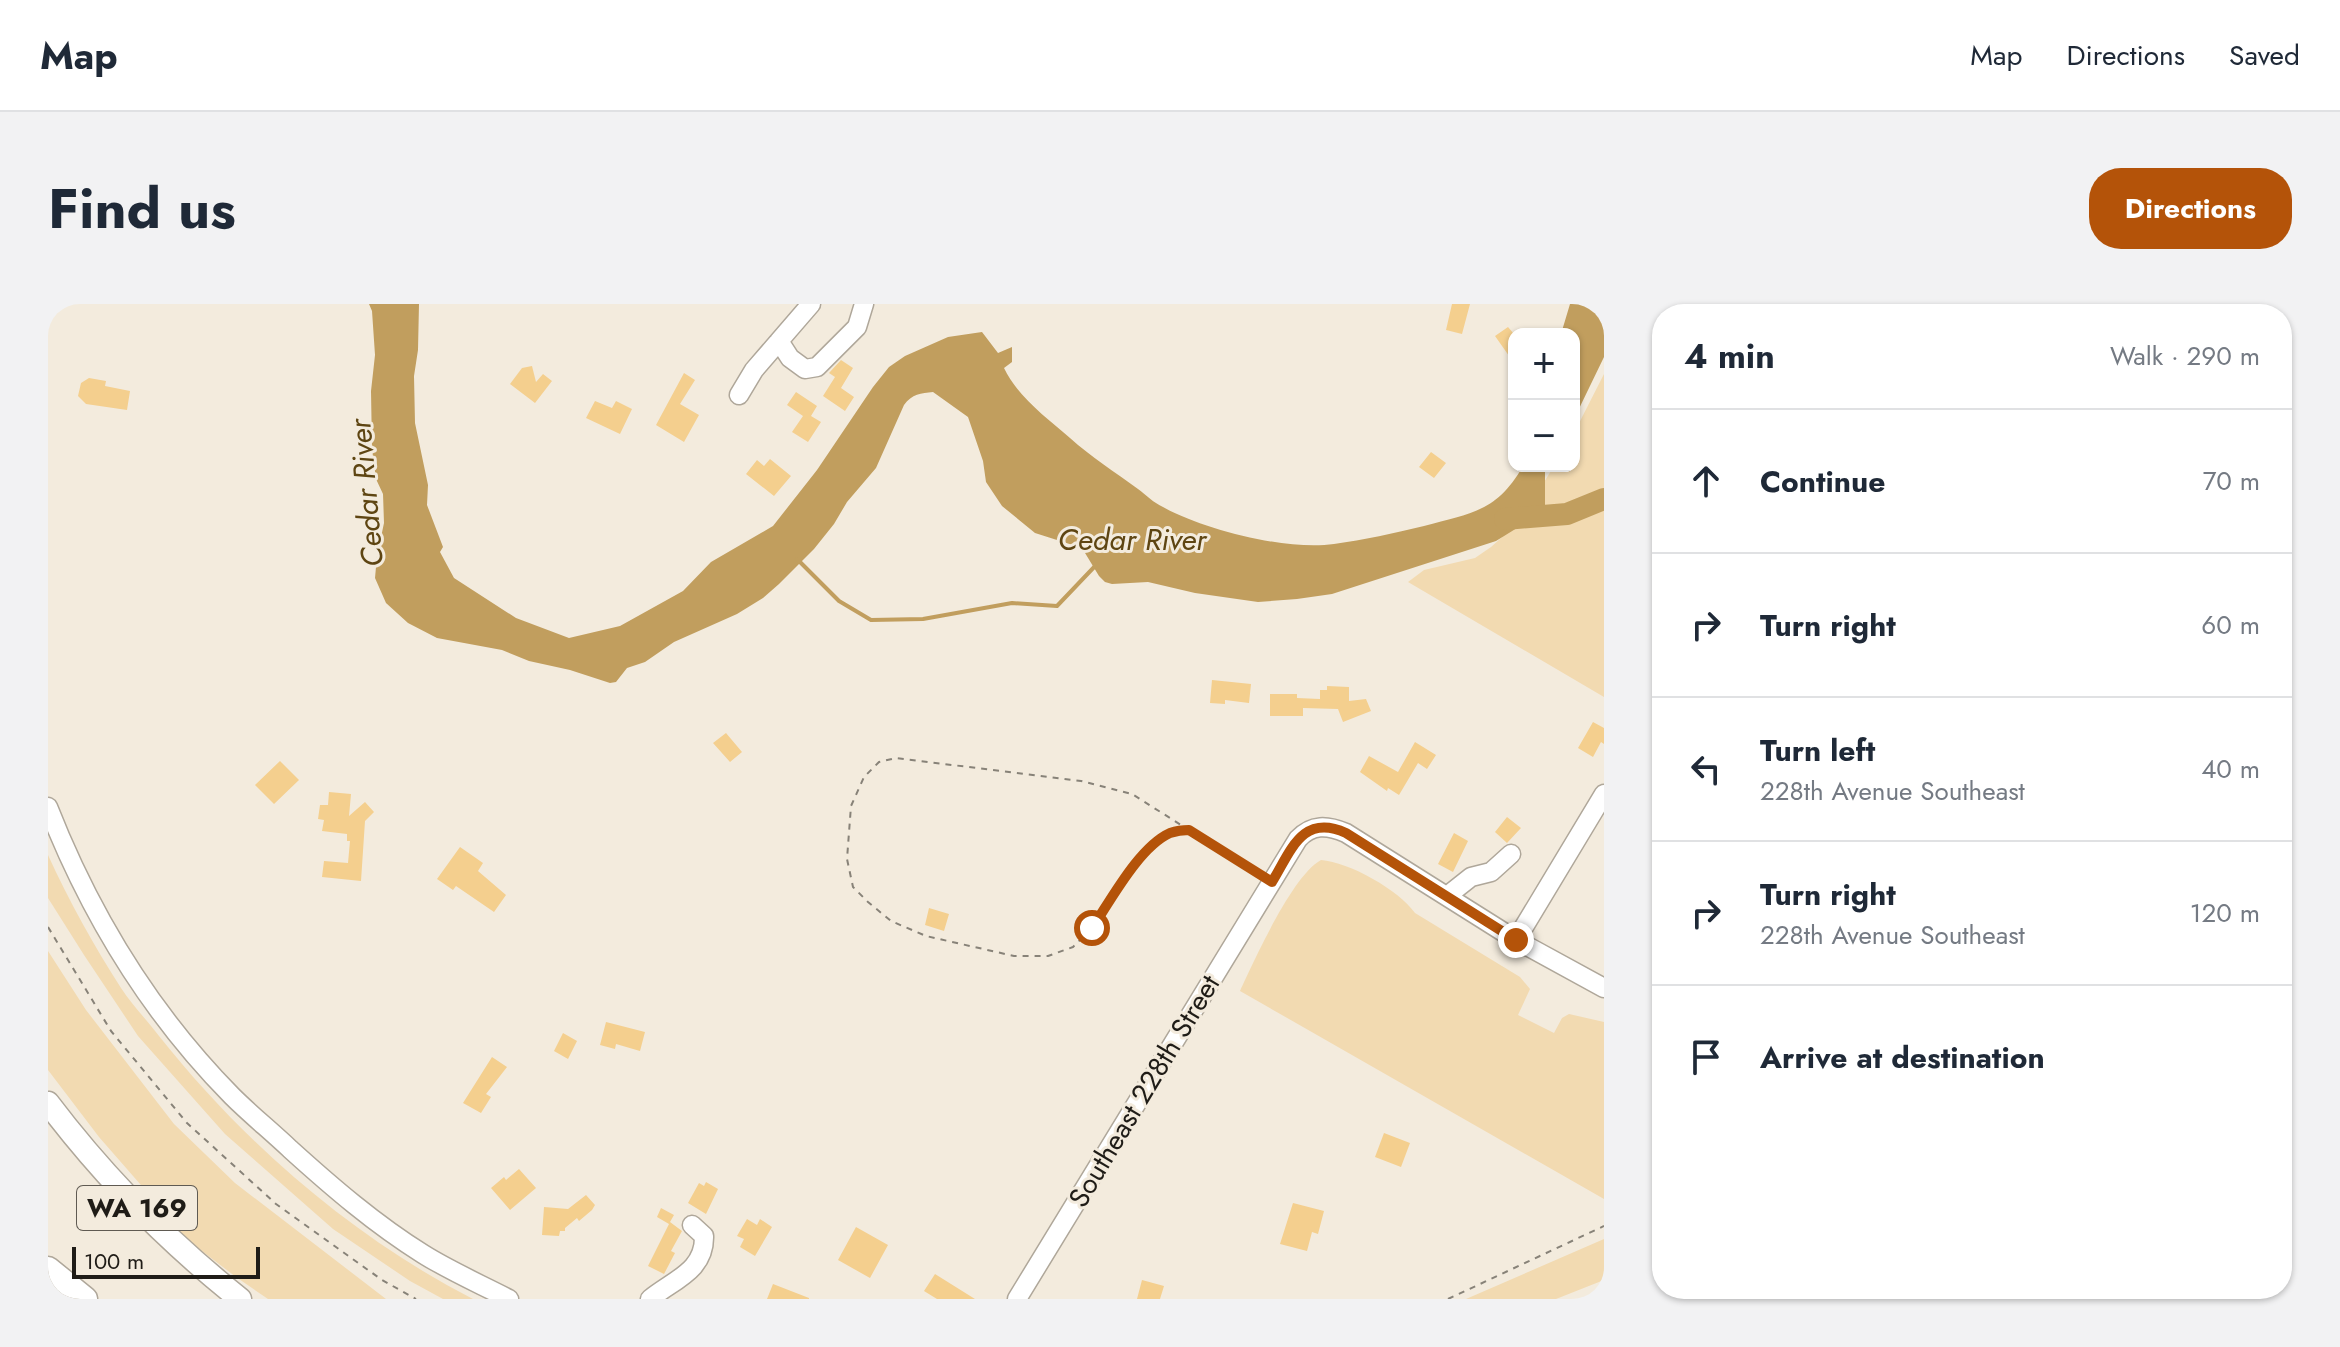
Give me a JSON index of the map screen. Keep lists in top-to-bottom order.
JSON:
{
  "streets": {
    "main road": ["WA 169"],
    "street": ["Southeast 228th Street"]
  },
  "water": ["Cedar River"],
  "scale_bar": "100 m",
  "page": {
    "header": "Map",
    "nav": ["Map", "Directions", "Saved"],
    "title": "Find us",
    "buttons": "Directions",
    "heading": ["4 min", "Walk · 290 m"],
    "map_buttons": ["+", "−"],
    "list": [
      ["Continue", "70 m"],
      ["Turn right", "60 m"],
      ["Turn left", "228th Avenue Southeast", "40 m"],
      ["Turn right", "228th Avenue Southeast", "120 m"],
      "Arrive at destination"
    ],
    "scale": "100 m"
  }
}
